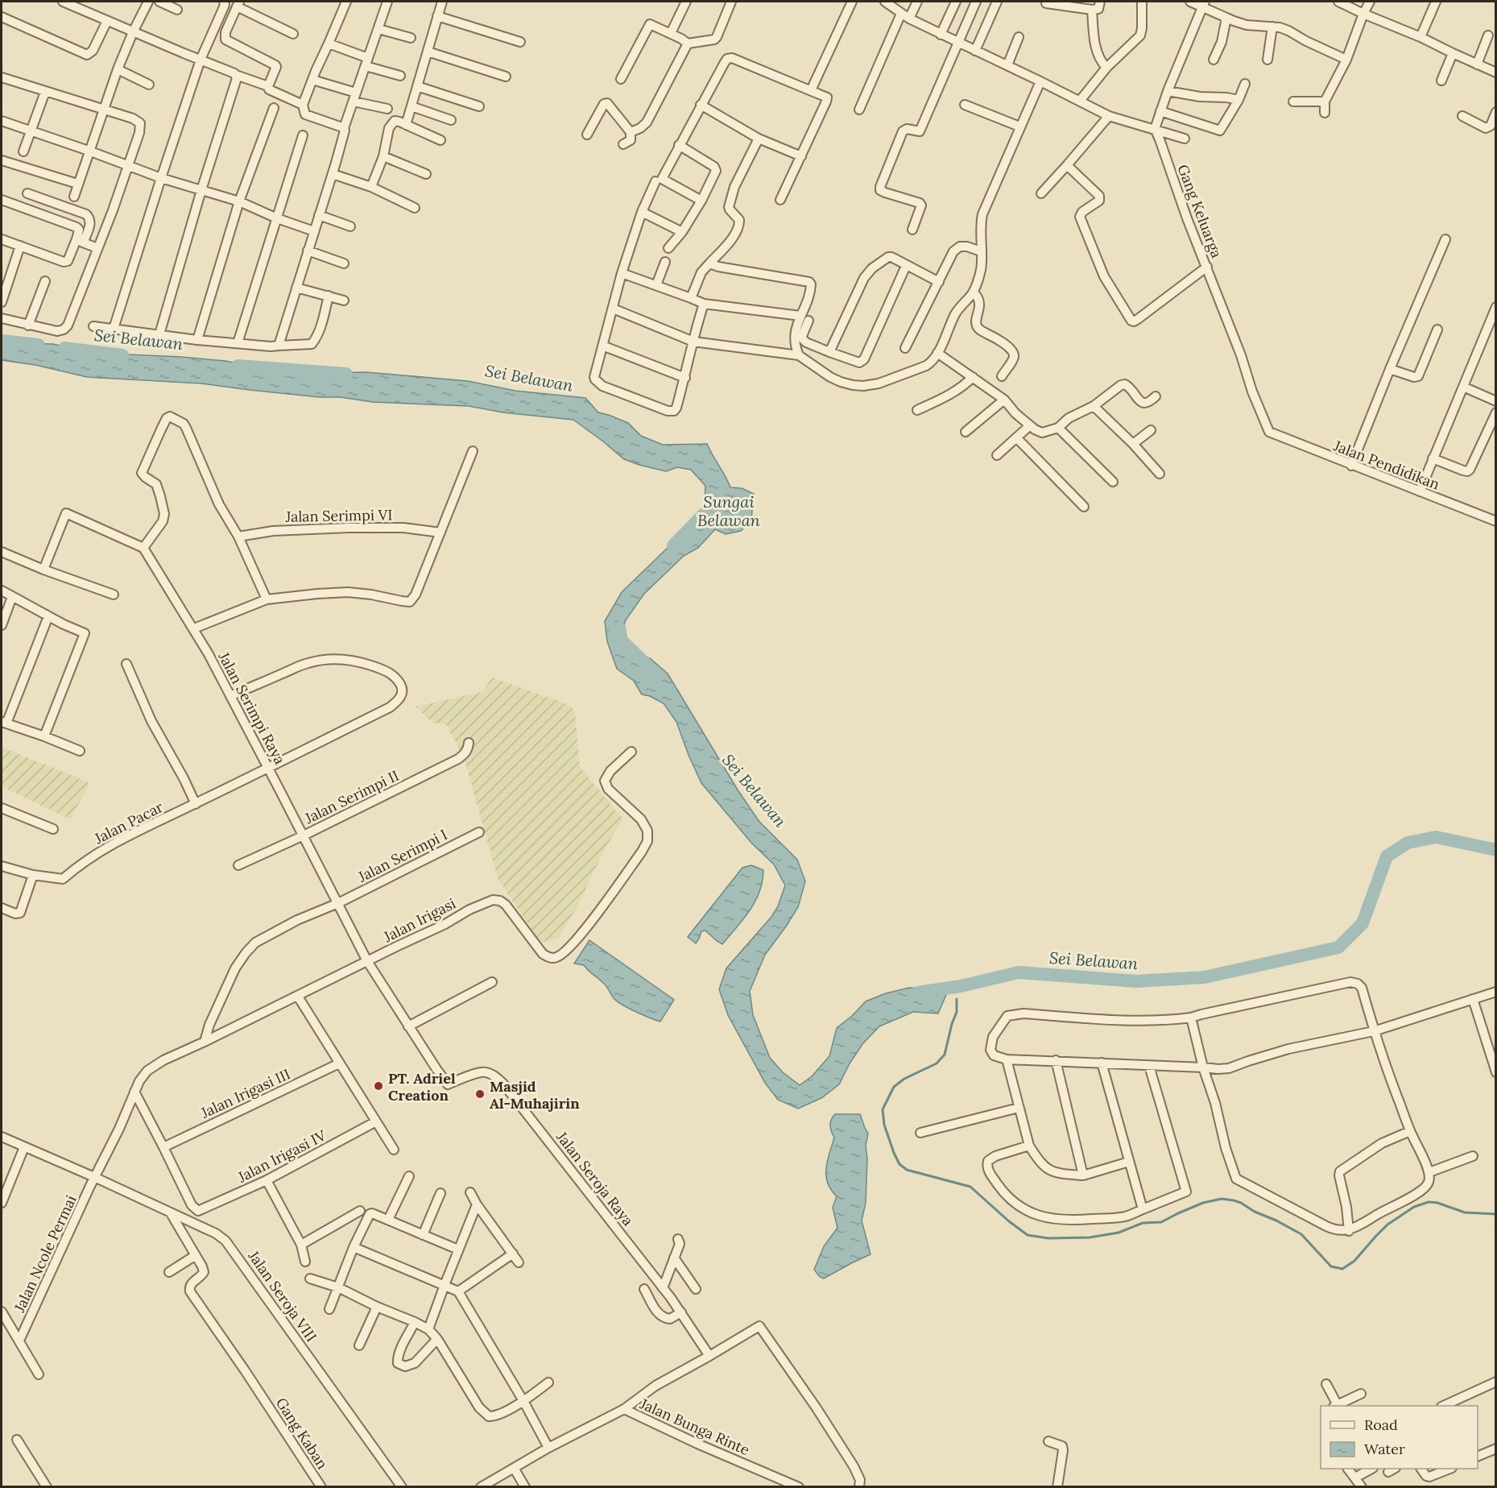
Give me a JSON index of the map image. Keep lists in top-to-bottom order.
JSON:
{
  "streets": {
    "street": [
      "Gang Keluarga",
      "Jalan Pendidikan",
      "Jalan Serimpi VI",
      "Jalan Serimpi Raya",
      "Jalan Serimpi II",
      "Jalan Pacar",
      "Jalan Serimpi I",
      "Jalan Irigasi",
      "Jalan Irigasi III",
      "Jalan Irigasi IV",
      "Jalan Seroja Raya",
      "Jalan Ncole Permai",
      "Jalan Seroja VIII",
      "Jalan Bunga Rinte",
      "Gang Kaban"
    ]
  },
  "crossings": [
    ["Gang Keluarga", "Jalan Pendidikan"],
    ["Jalan Serimpi Raya", "Jalan Serimpi II"],
    ["Jalan Serimpi Raya", "Jalan Pacar"],
    ["Jalan Serimpi Raya", "Jalan Serimpi I"],
    ["Jalan Serimpi Raya", "Jalan Irigasi"],
    ["Jalan Serimpi Raya", "Jalan Seroja Raya"],
    ["Jalan Serimpi I", "Jalan Irigasi"],
    ["Jalan Irigasi", "Jalan Seroja Raya"],
    ["Jalan Irigasi", "Jalan Ncole Permai"],
    ["Jalan Irigasi", "Jalan Seroja VIII"],
    ["Jalan Ncole Permai", "Jalan Seroja VIII"]
  ],
  "water": ["Sei Belawan", "Sungai Belawan"],
  "places": ["PT. Adriel Creation", "Masjid Al-Muhajirin"],
  "legend": ["Road", "Water"]
}
